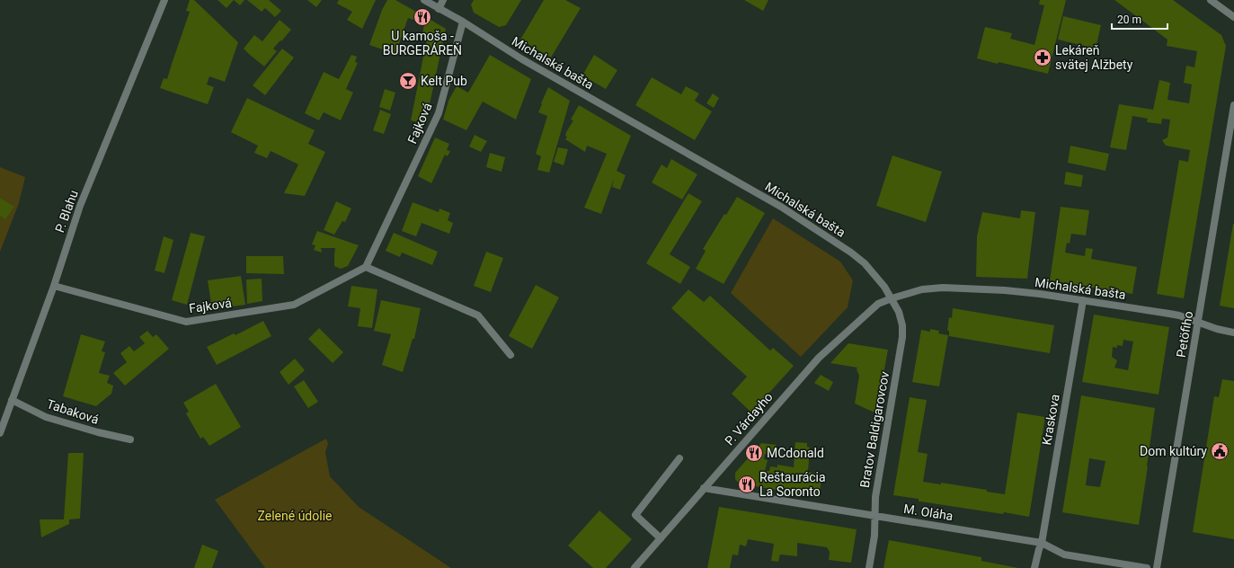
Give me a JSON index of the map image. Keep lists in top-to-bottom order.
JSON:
{
  "streets": {
    "street": [
      "Michalská bašta",
      "Fajková",
      "P. Blahu",
      "Petöfiho",
      "Tabaková",
      "P. Várdayho",
      "Kraskova",
      "Bratov Baldigarovcov",
      "M. Oláha"
    ]
  },
  "crossings": [
    ["Michalská bašta", "Fajková"],
    ["Michalská bašta", "Petöfiho"],
    ["Michalská bašta", "P. Várdayho"],
    ["Michalská bašta", "Kraskova"],
    ["Michalská bašta", "Bratov Baldigarovcov"],
    ["Fajková", "P. Blahu"],
    ["P. Blahu", "Tabaková"],
    ["P. Várdayho", "Bratov Baldigarovcov"],
    ["P. Várdayho", "M. Oláha"],
    ["Kraskova", "M. Oláha"],
    ["Bratov Baldigarovcov", "M. Oláha"]
  ],
  "parks": ["Zelené údolie"],
  "places": {
    "restaurant": ["U kamoša - BURGERÁREŇ", "MCdonald", "Reštaurácia La Soronto"],
    "pharmacy": ["Lekáreň svätej Alžbety"],
    "bar": ["Kelt Pub"],
    "public building": ["Dom kultúry"]
  },
  "scale_bar": "20 m"
}
